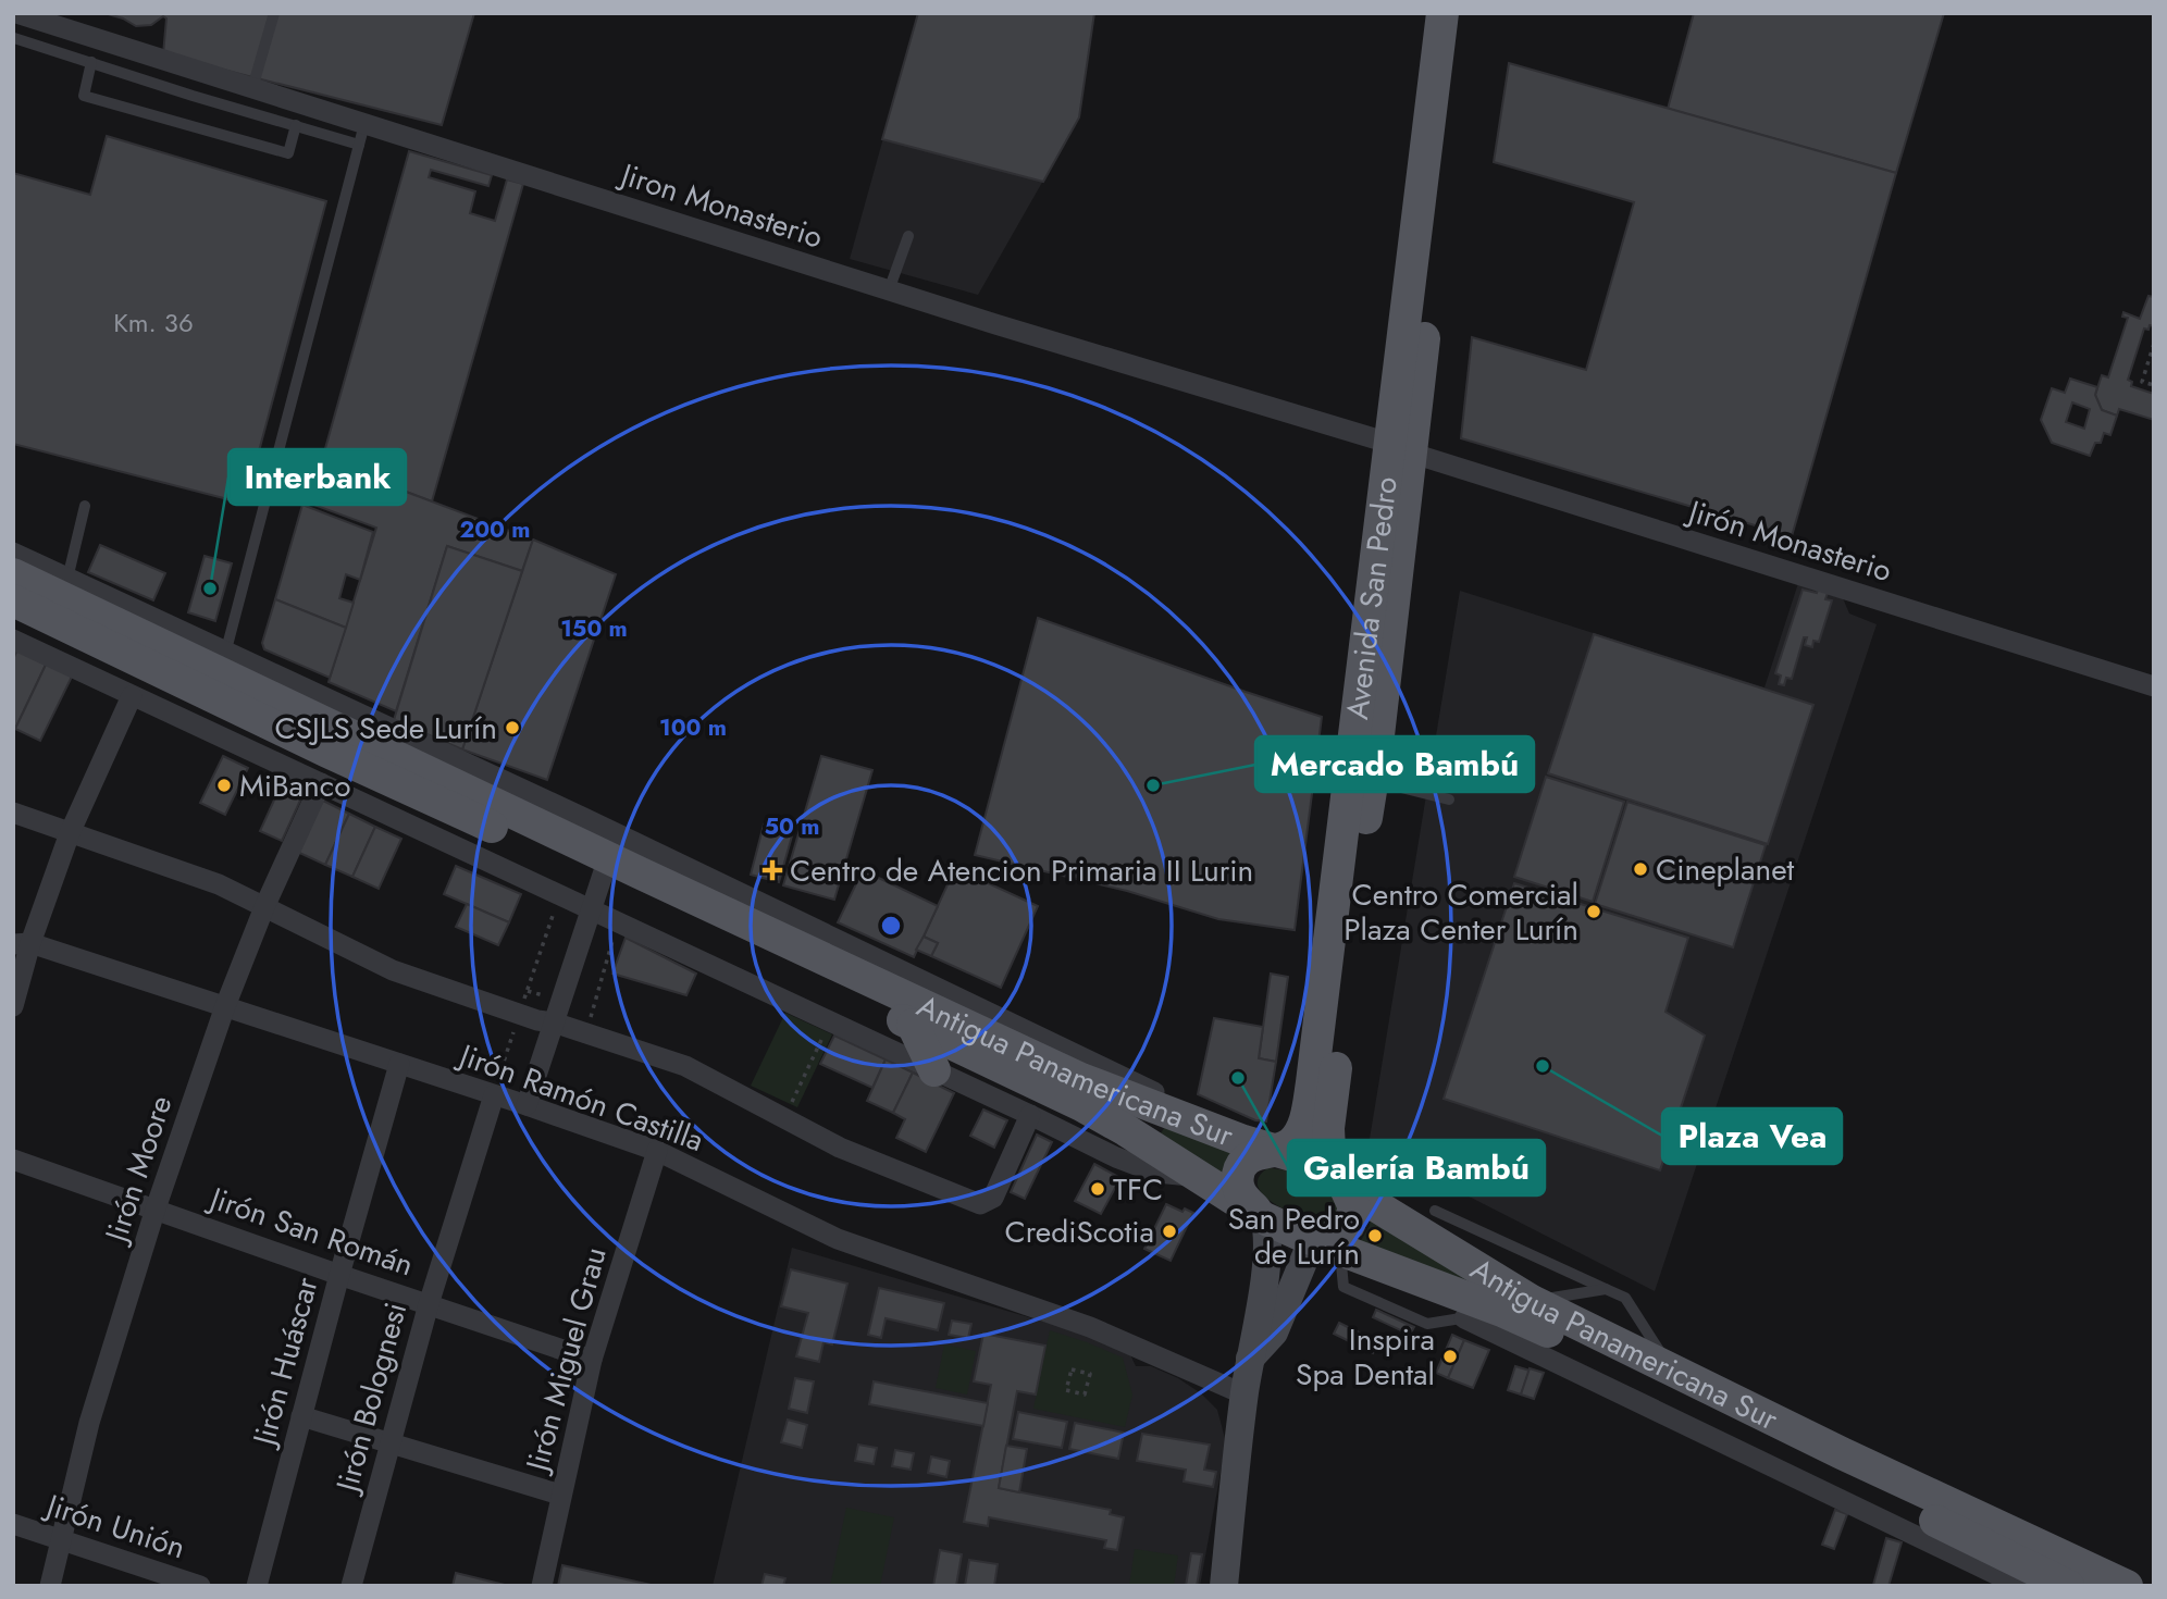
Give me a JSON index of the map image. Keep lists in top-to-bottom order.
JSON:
{
  "streets": {
    "main road": ["Avenida San Pedro", "Antigua Panamericana Sur"],
    "street": [
      "Jiron Monasterio",
      "Jirón Monasterio",
      "Jirón Ramón Castilla",
      "Jirón Moore",
      "Jirón San Román",
      "Jirón Miguel Grau",
      "Jirón Huáscar",
      "Jirón Bolognesi",
      "Jirón Unión"
    ]
  },
  "crossings": [
    ["Jiron Monasterio", "Jirón Monasterio"],
    ["Jiron Monasterio", "Avenida San Pedro"],
    ["Jirón Monasterio", "Avenida San Pedro"],
    ["Avenida San Pedro", "Antigua Panamericana Sur"],
    ["Jirón Ramón Castilla", "Jirón Moore"],
    ["Jirón Ramón Castilla", "Jirón Miguel Grau"],
    ["Jirón Ramón Castilla", "Jirón Huáscar"],
    ["Jirón Ramón Castilla", "Jirón Bolognesi"],
    ["Jirón Moore", "Jirón San Román"],
    ["Jirón Moore", "Jirón Unión"],
    ["Jirón San Román", "Jirón Miguel Grau"],
    ["Jirón San Román", "Jirón Huáscar"],
    ["Jirón San Román", "Jirón Bolognesi"]
  ],
  "places": {
    "other": [
      "Interbank",
      "CSJLS Sede Lurín",
      "MiBanco",
      "Mercado Bambú",
      "Cineplanet",
      "Centro Comercial Plaza Center Lurín",
      "Plaza Vea",
      "Galería Bambú",
      "TFC",
      "CrediScotia",
      "San Pedro de Lurín",
      "Inspira Spa Dental"
    ],
    "health": ["Centro de Atencion Primaria II Lurin"]
  },
  "house_numbers": ["Km. 36"],
  "rings": [
    "200 m",
    "150 m",
    "100 m",
    "50 m"
  ]
}
